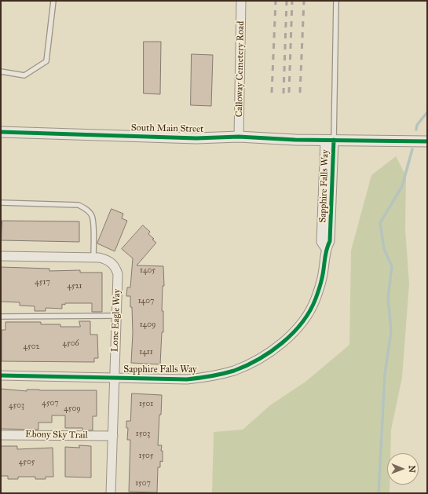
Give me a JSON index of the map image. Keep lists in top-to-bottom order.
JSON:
{
  "streets": {
    "street": [
      "Calloway Cemetery Road",
      "South Main Street",
      "Sapphire Falls Way",
      "Lone Eagle Way",
      "Ebony Sky Trail"
    ]
  },
  "crossings": [
    ["Calloway Cemetery Road", "South Main Street"],
    ["South Main Street", "Sapphire Falls Way"],
    ["Sapphire Falls Way", "Lone Eagle Way"],
    ["Lone Eagle Way", "Ebony Sky Trail"]
  ],
  "house_numbers": [
    "1405",
    "4517",
    "4521",
    "1407",
    "1409",
    "4506",
    "4502",
    "1411",
    "4507",
    "1501",
    "4503",
    "4509",
    "1503",
    "1505",
    "4505",
    "1507"
  ],
  "north": "right"
}
